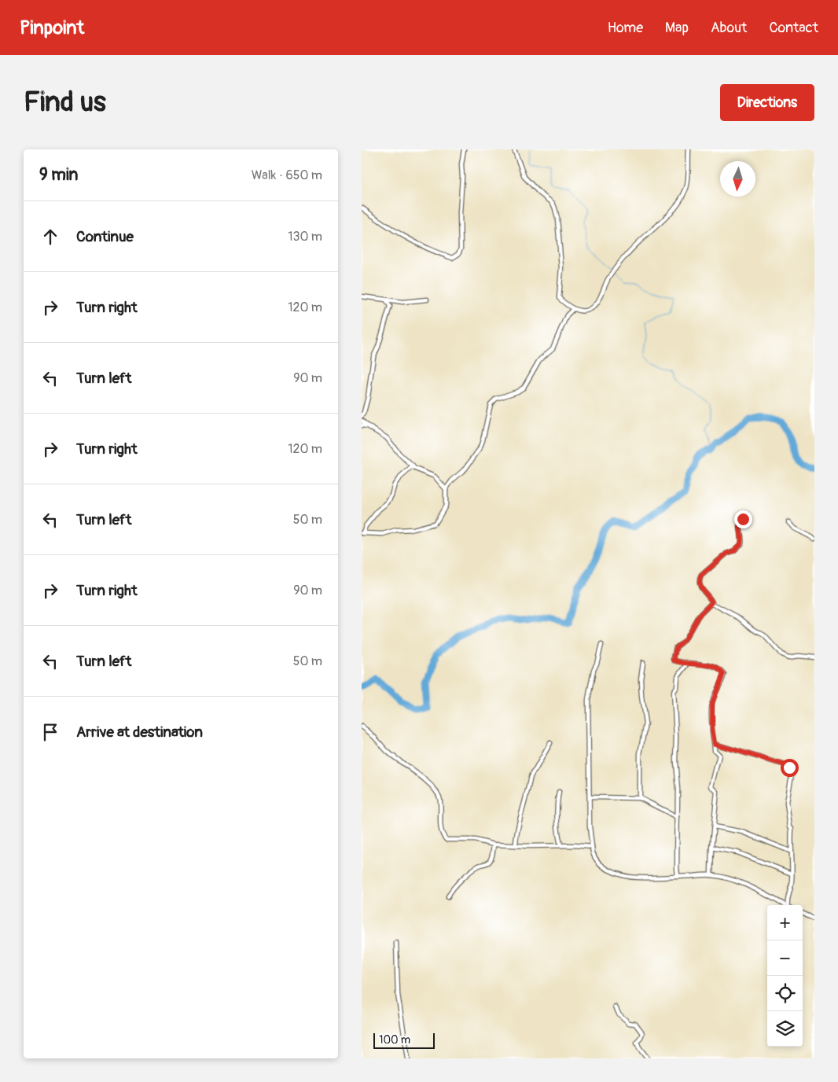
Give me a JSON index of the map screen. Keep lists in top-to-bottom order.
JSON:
{
  "scale_bar": "100 m",
  "north": "bottom",
  "page": {
    "header": "Pinpoint",
    "nav": [
      "Home",
      "Map",
      "About",
      "Contact"
    ],
    "buttons": "Directions",
    "title": "Find us",
    "heading": ["9 min", "Walk · 650 m"],
    "list": [
      ["Continue", "130 m"],
      ["Turn right", "120 m"],
      ["Turn left", "90 m"],
      ["Turn right", "120 m"],
      ["Turn left", "50 m"],
      ["Turn right", "90 m"],
      ["Turn left", "50 m"],
      "Arrive at destination"
    ],
    "map_buttons": ["+", "−"],
    "scale": "100 m"
  }
}
